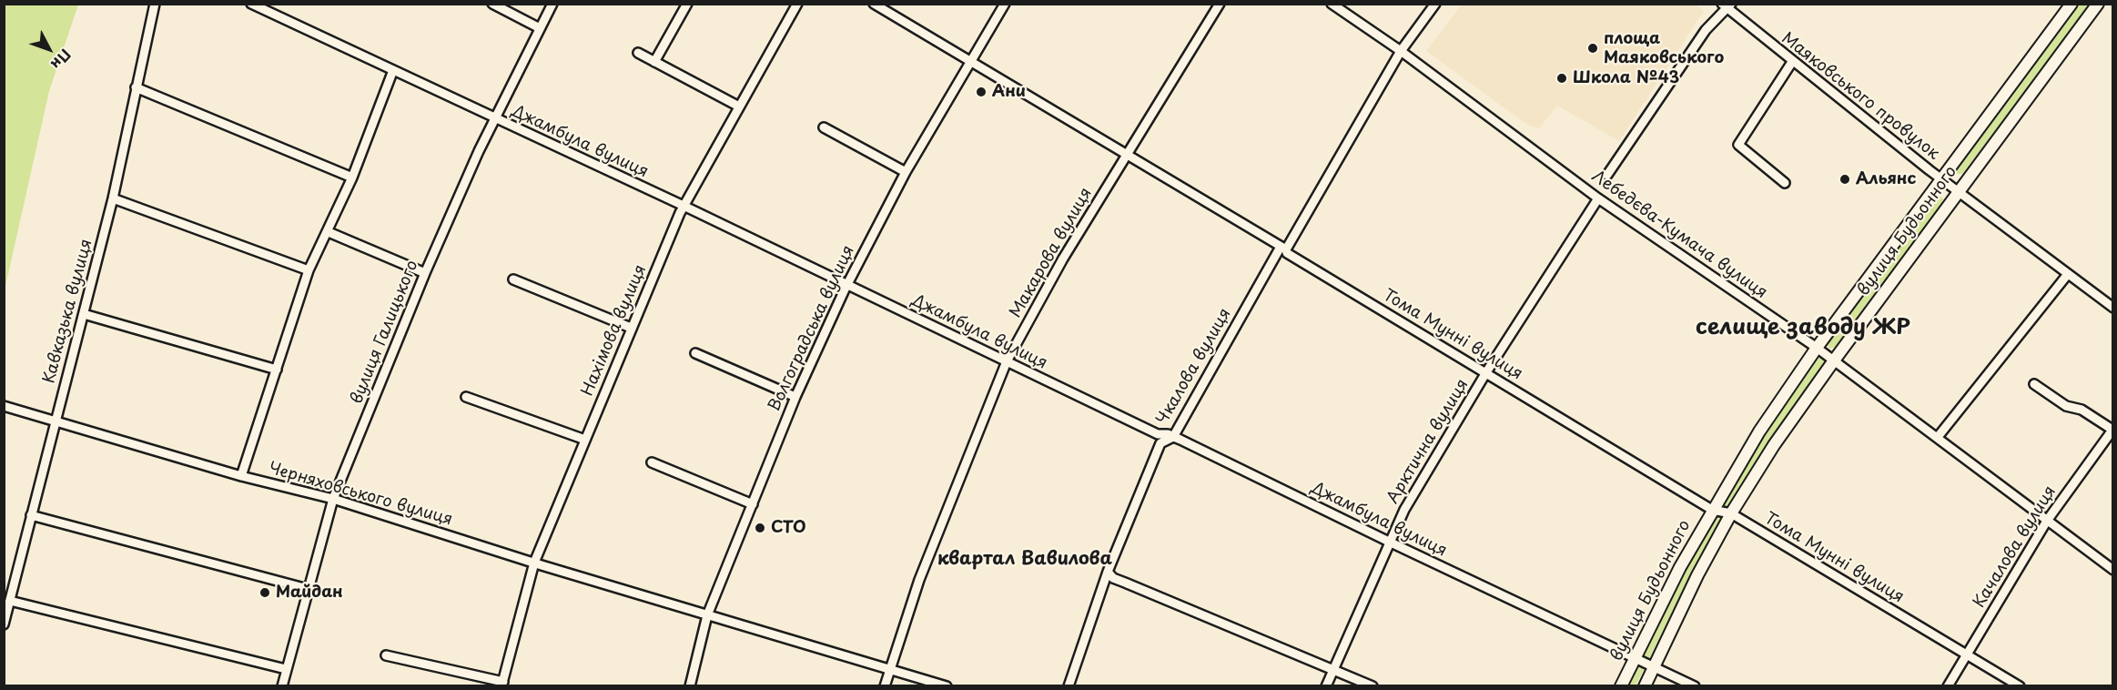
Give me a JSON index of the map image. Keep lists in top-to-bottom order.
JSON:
{
  "streets": {
    "main road": ["вулиця Будьонного"],
    "street": [
      "Маяковського провулок",
      "Джамбула вулиця",
      "Лебедєва-Кумача вулиця",
      "Макарова вулиця",
      "Кавказька вулиця",
      "Волгоградська вулиця",
      "Нахімова вулиця",
      "вулиця Галицького",
      "Тома Мунні вулиця",
      "Чкалова вулиця",
      "Арктична вулиця",
      "Черняховського вулиця",
      "Качалова вулиця"
    ]
  },
  "crossings": [
    ["Маяковського провулок", "вулиця Будьонного"],
    ["Джамбула вулиця", "вулиця Будьонного"],
    ["Джамбула вулиця", "Макарова вулиця"],
    ["Джамбула вулиця", "Волгоградська вулиця"],
    ["Джамбула вулиця", "Нахімова вулиця"],
    ["Джамбула вулиця", "вулиця Галицького"],
    ["Джамбула вулиця", "Чкалова вулиця"],
    ["Джамбула вулиця", "Арктична вулиця"],
    ["вулиця Будьонного", "Лебедєва-Кумача вулиця"],
    ["вулиця Будьонного", "Тома Мунні вулиця"],
    ["Лебедєва-Кумача вулиця", "Чкалова вулиця"],
    ["Лебедєва-Кумача вулиця", "Арктична вулиця"],
    ["Лебедєва-Кумача вулиця", "Качалова вулиця"],
    ["Макарова вулиця", "Тома Мунні вулиця"],
    ["Макарова вулиця", "Черняховського вулиця"],
    ["Кавказька вулиця", "Черняховського вулиця"],
    ["Волгоградська вулиця", "Тома Мунні вулиця"],
    ["Волгоградська вулиця", "Черняховського вулиця"],
    ["Нахімова вулиця", "Черняховського вулиця"],
    ["вулиця Галицького", "Черняховського вулиця"],
    ["Тома Мунні вулиця", "Чкалова вулиця"],
    ["Тома Мунні вулиця", "Арктична вулиця"],
    ["Тома Мунні вулиця", "Качалова вулиця"]
  ],
  "districts": ["селище заводу ЖР", "квартал Вавилова"],
  "places": [
    "площа Маяковського",
    "Школа №43",
    "Ани",
    "Альянс",
    "СТО",
    "Майдан"
  ],
  "north": "bottom right"
}
